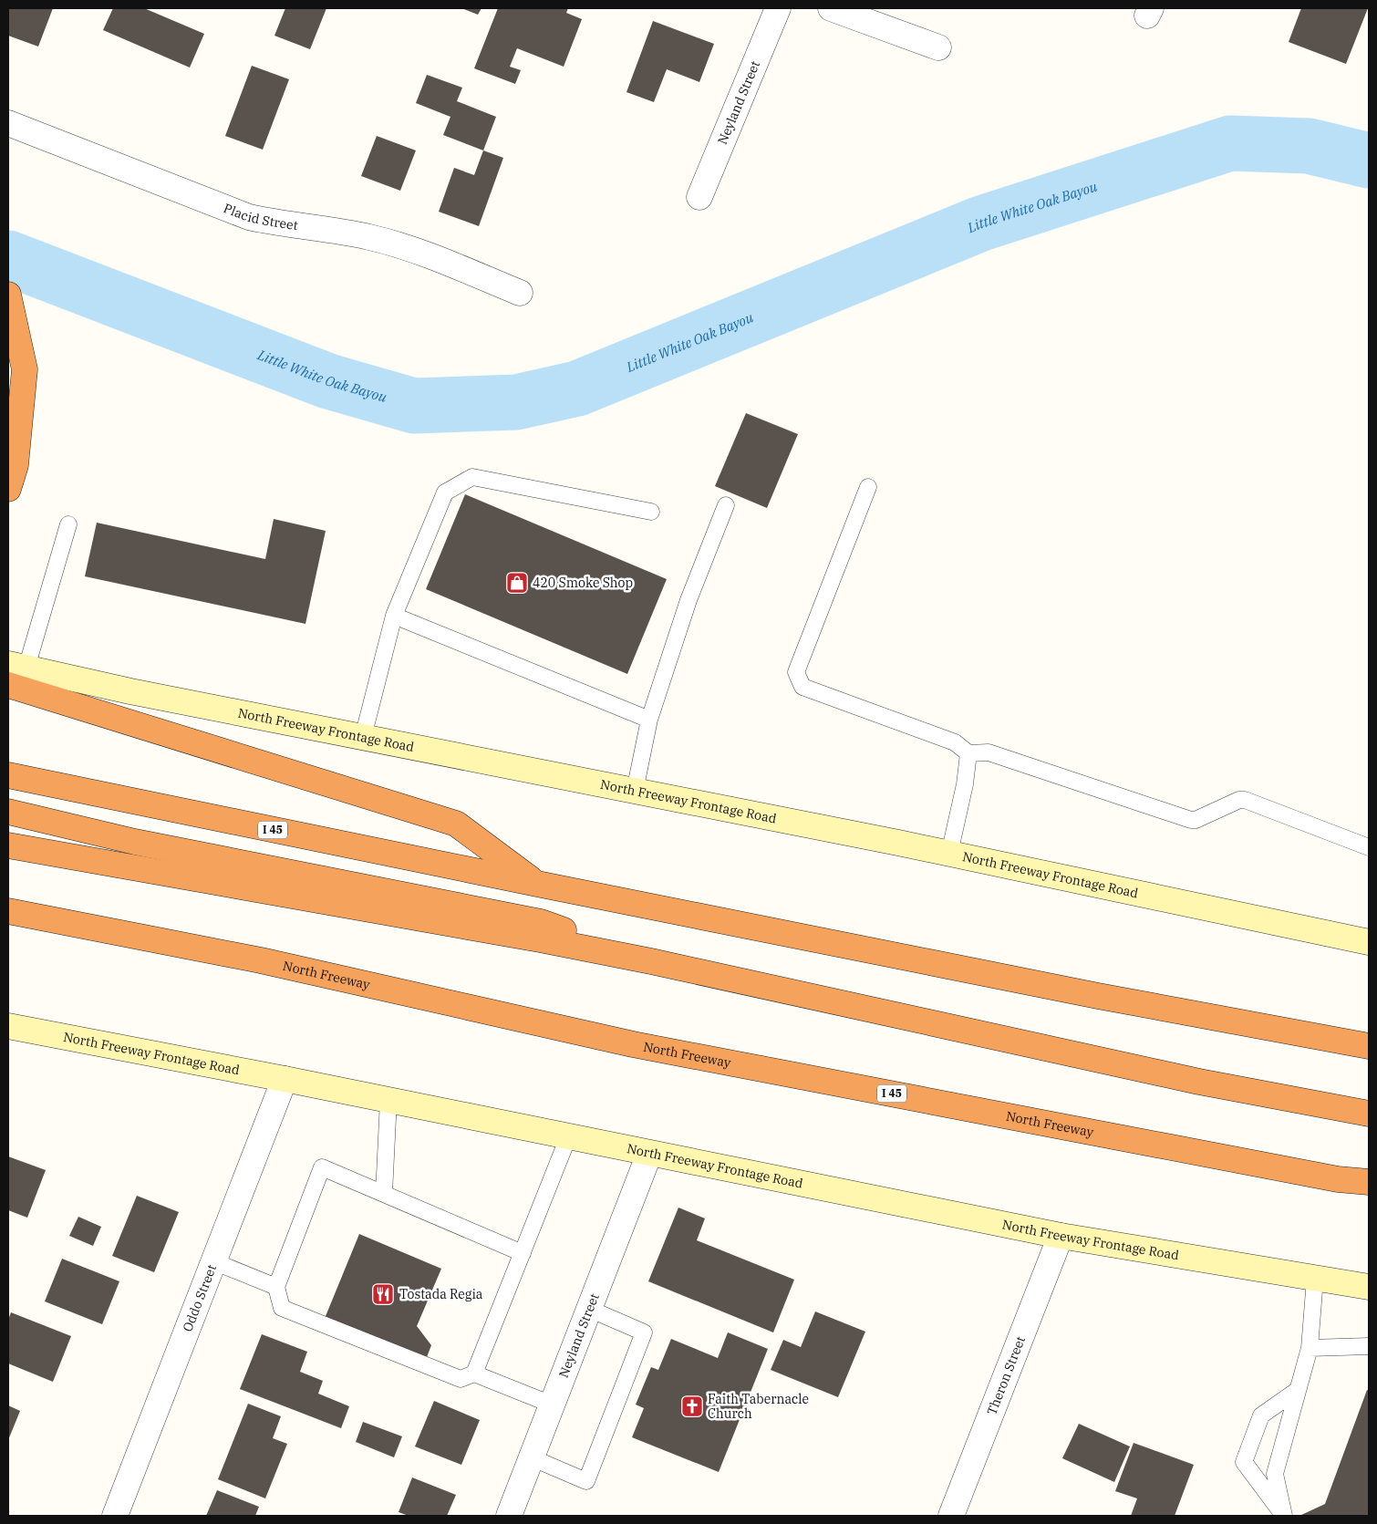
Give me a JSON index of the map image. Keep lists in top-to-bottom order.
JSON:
{
  "streets": {
    "highway": ["I 45", "North Freeway"],
    "main road": ["North Freeway Frontage Road"],
    "street": [
      "Neyland Street",
      "Placid Street",
      "Oddo Street",
      "Theron Street"
    ]
  },
  "crossings": [
    ["Neyland Street", "North Freeway Frontage Road"],
    ["North Freeway Frontage Road", "Oddo Street"],
    ["North Freeway Frontage Road", "Theron Street"]
  ],
  "water": ["Little White Oak Bayou"],
  "places": {
    "shop": ["420 Smoke Shop"],
    "restaurant": ["Tostada Regia"],
    "church": ["Faith Tabernacle Church"]
  }
}
